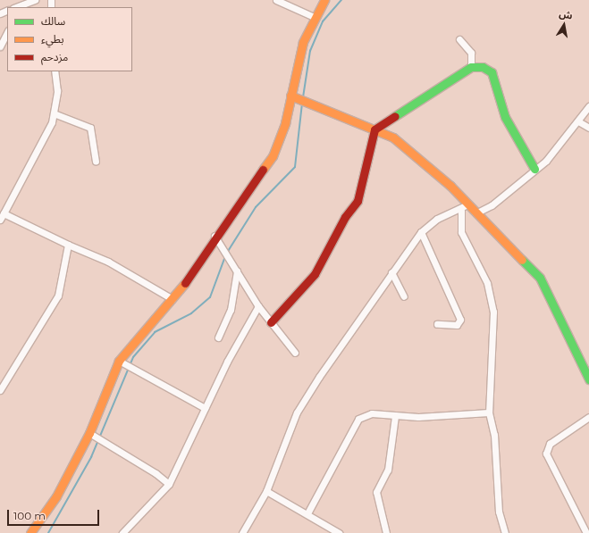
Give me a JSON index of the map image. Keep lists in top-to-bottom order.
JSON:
{
  "legend": ["سالك", "بطيء", "مزدحم"],
  "scale_bar": "100 m",
  "north": "top"
}
